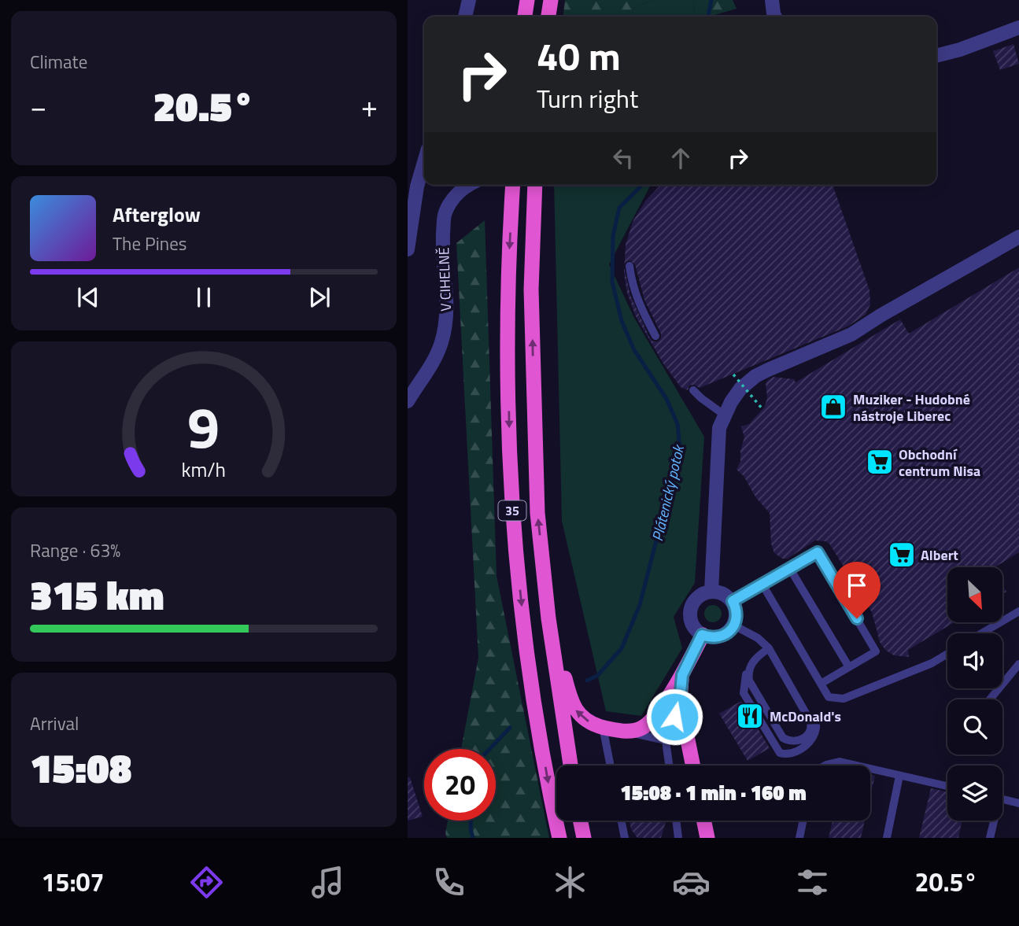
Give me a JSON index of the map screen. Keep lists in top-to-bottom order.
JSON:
{
  "streets": {
    "highway": ["35"],
    "street": ["V CIHELNĚ"]
  },
  "water": ["Plátenický potok"],
  "places": {
    "shop": ["Muziker - Hudobné nástroje Liberec"],
    "supermarket": ["Obchodní centrum Nisa", "Albert"],
    "restaurant": ["McDonald's"]
  },
  "north": "bottom right",
  "page": {
    "tile": [
      "Climate",
      ["Range · 63%", "315 km"],
      ["Arrival", "15:08"]
    ],
    "turn": ["40 m", "Turn right"],
    "heat": ["−", "20.5°", "+"],
    "song": ["Afterglow", "The Pines"],
    "limit": "20",
    "trip": "15:08 · 1 min · 160 m",
    "tabs": ["15:07", "20.5°"],
    "gauge": ["9", "km/h"]
  }
}
